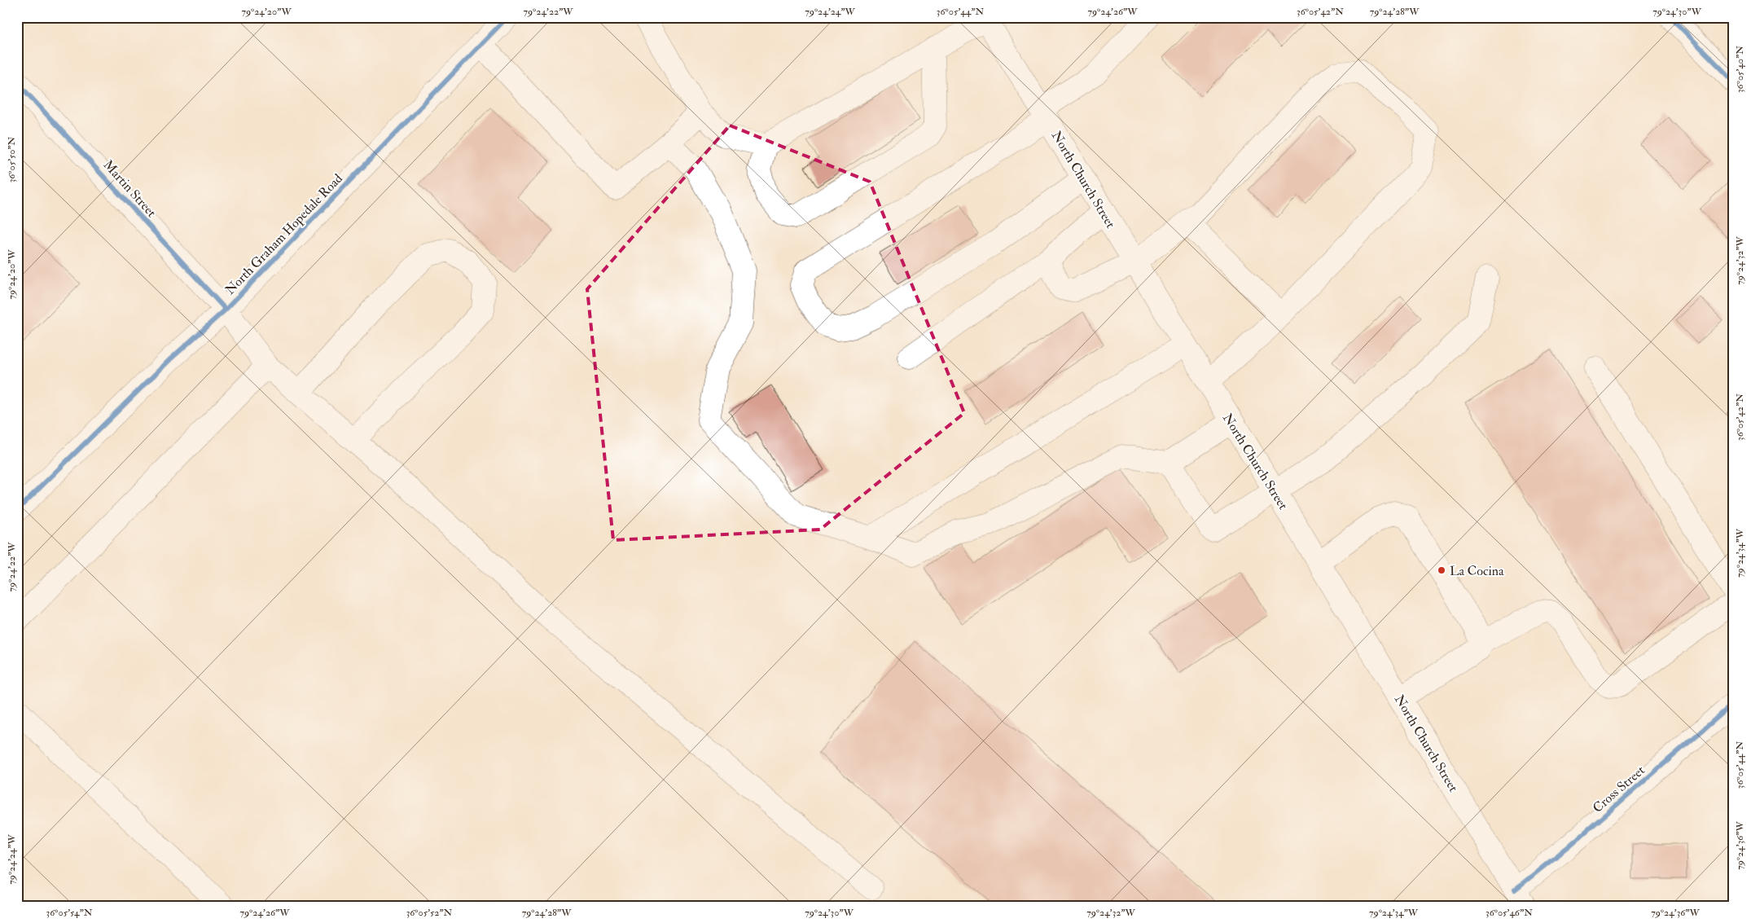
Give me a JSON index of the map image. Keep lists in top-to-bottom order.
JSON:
{
  "streets": {
    "street": [
      "North Church Street",
      "Martin Street",
      "North Graham Hopedale Road",
      "Cross Street"
    ]
  },
  "crossings": [
    ["North Church Street", "Cross Street"],
    ["Martin Street", "North Graham Hopedale Road"]
  ],
  "places": ["La Cocina"],
  "coordinates": [
    "79°24'20\"W",
    "79°24'22\"W",
    "79°24'24\"W",
    "36°05'44\"N",
    "79°24'26\"W",
    "36°05'42\"N",
    "79°24'28\"W",
    "79°24'30\"W",
    "36°05'40\"N",
    "36°05'50\"N",
    "79°24'32\"W",
    "79°24'34\"W",
    "79°24'36\"W",
    "36°05'54\"N",
    "36°05'52\"N",
    "36°05'46\"N"
  ]
}
